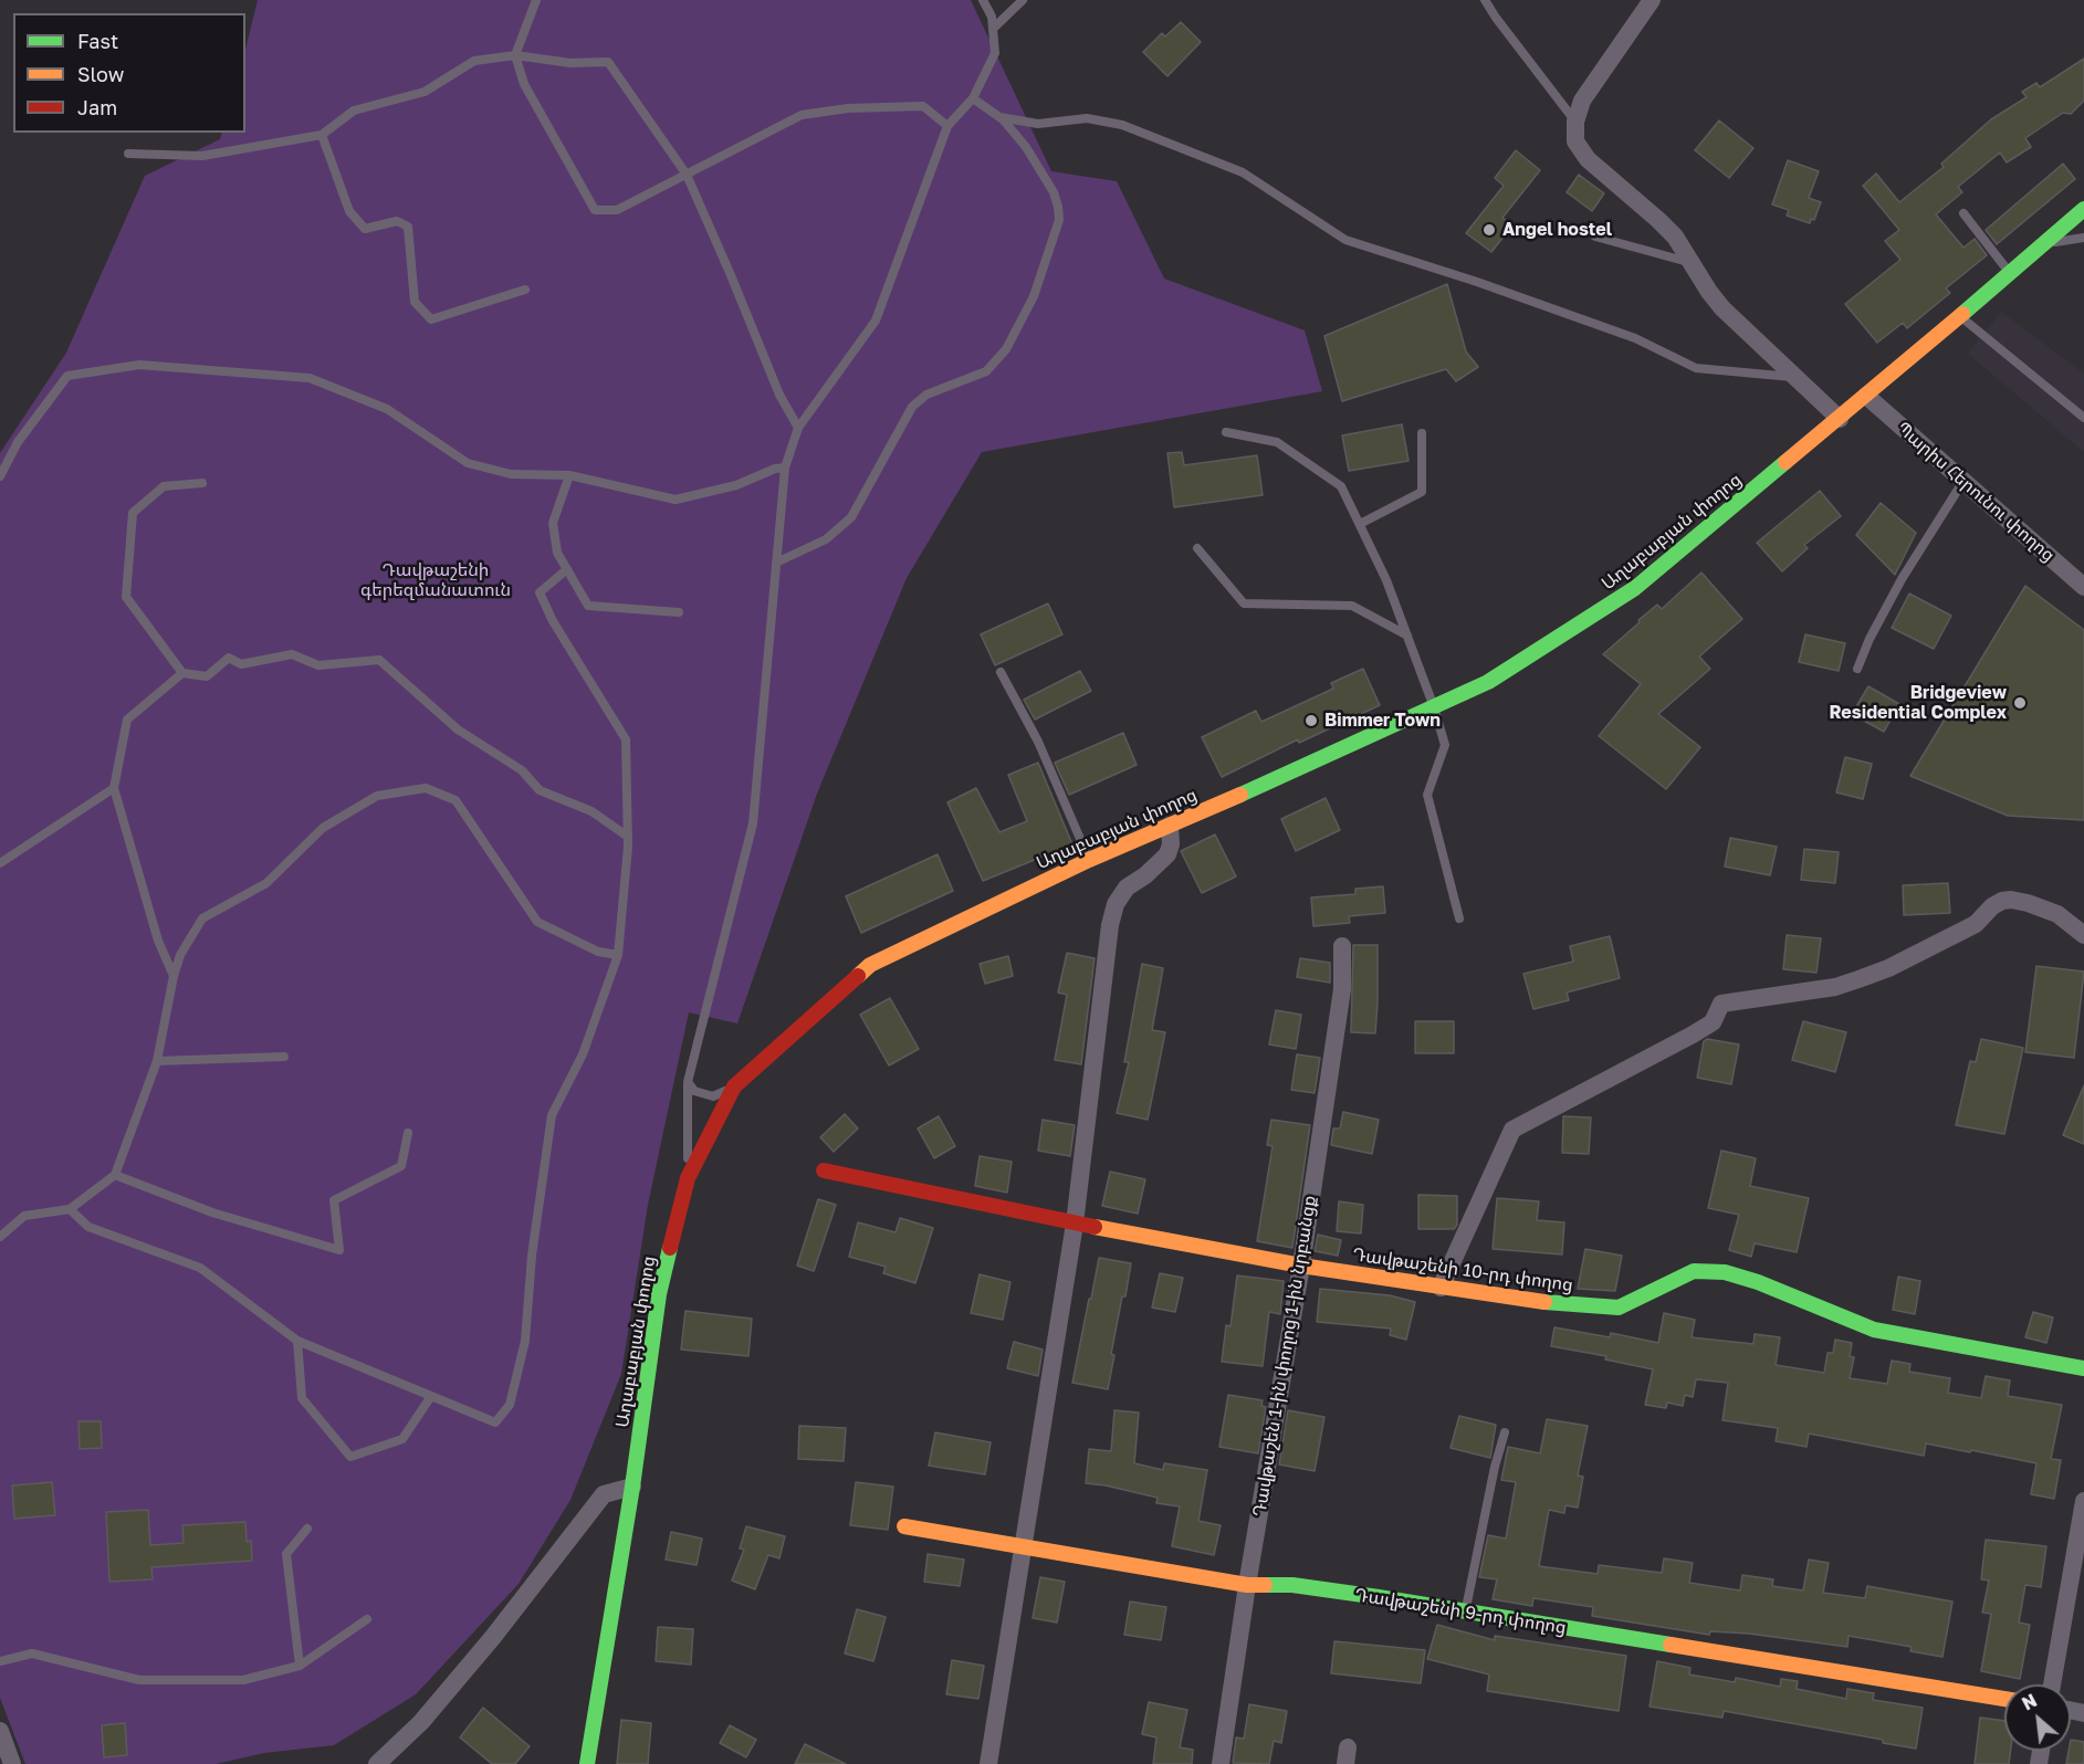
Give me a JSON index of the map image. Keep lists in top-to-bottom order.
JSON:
{
  "streets": {
    "street": [
      "Պարիս Հերունու փողոց",
      "Աղաբաբյան փողոց",
      "Դավթաշենի 10-րդ փողոց",
      "Դավթաշեն 1-ին փողոց 1-ին նրբանցք",
      "Դավթաշենի 9-րդ փողոց"
    ]
  },
  "crossings": [
    ["Պարիս Հերունու փողոց", "Աղաբաբյան փողոց"],
    ["Դավթաշենի 10-րդ փողոց", "Դավթաշեն 1-ին փողոց 1-ին նրբանցք"],
    ["Դավթաշեն 1-ին փողոց 1-ին նրբանցք", "Դավթաշենի 9-րդ փողոց"]
  ],
  "parks": ["Դավթաշենի գերեզմանատուն"],
  "places": ["Angel hostel", "Bridgeview Residential Complex", "Bimmer Town"],
  "legend": ["Fast", "Slow", "Jam"],
  "north": "top left"
}
